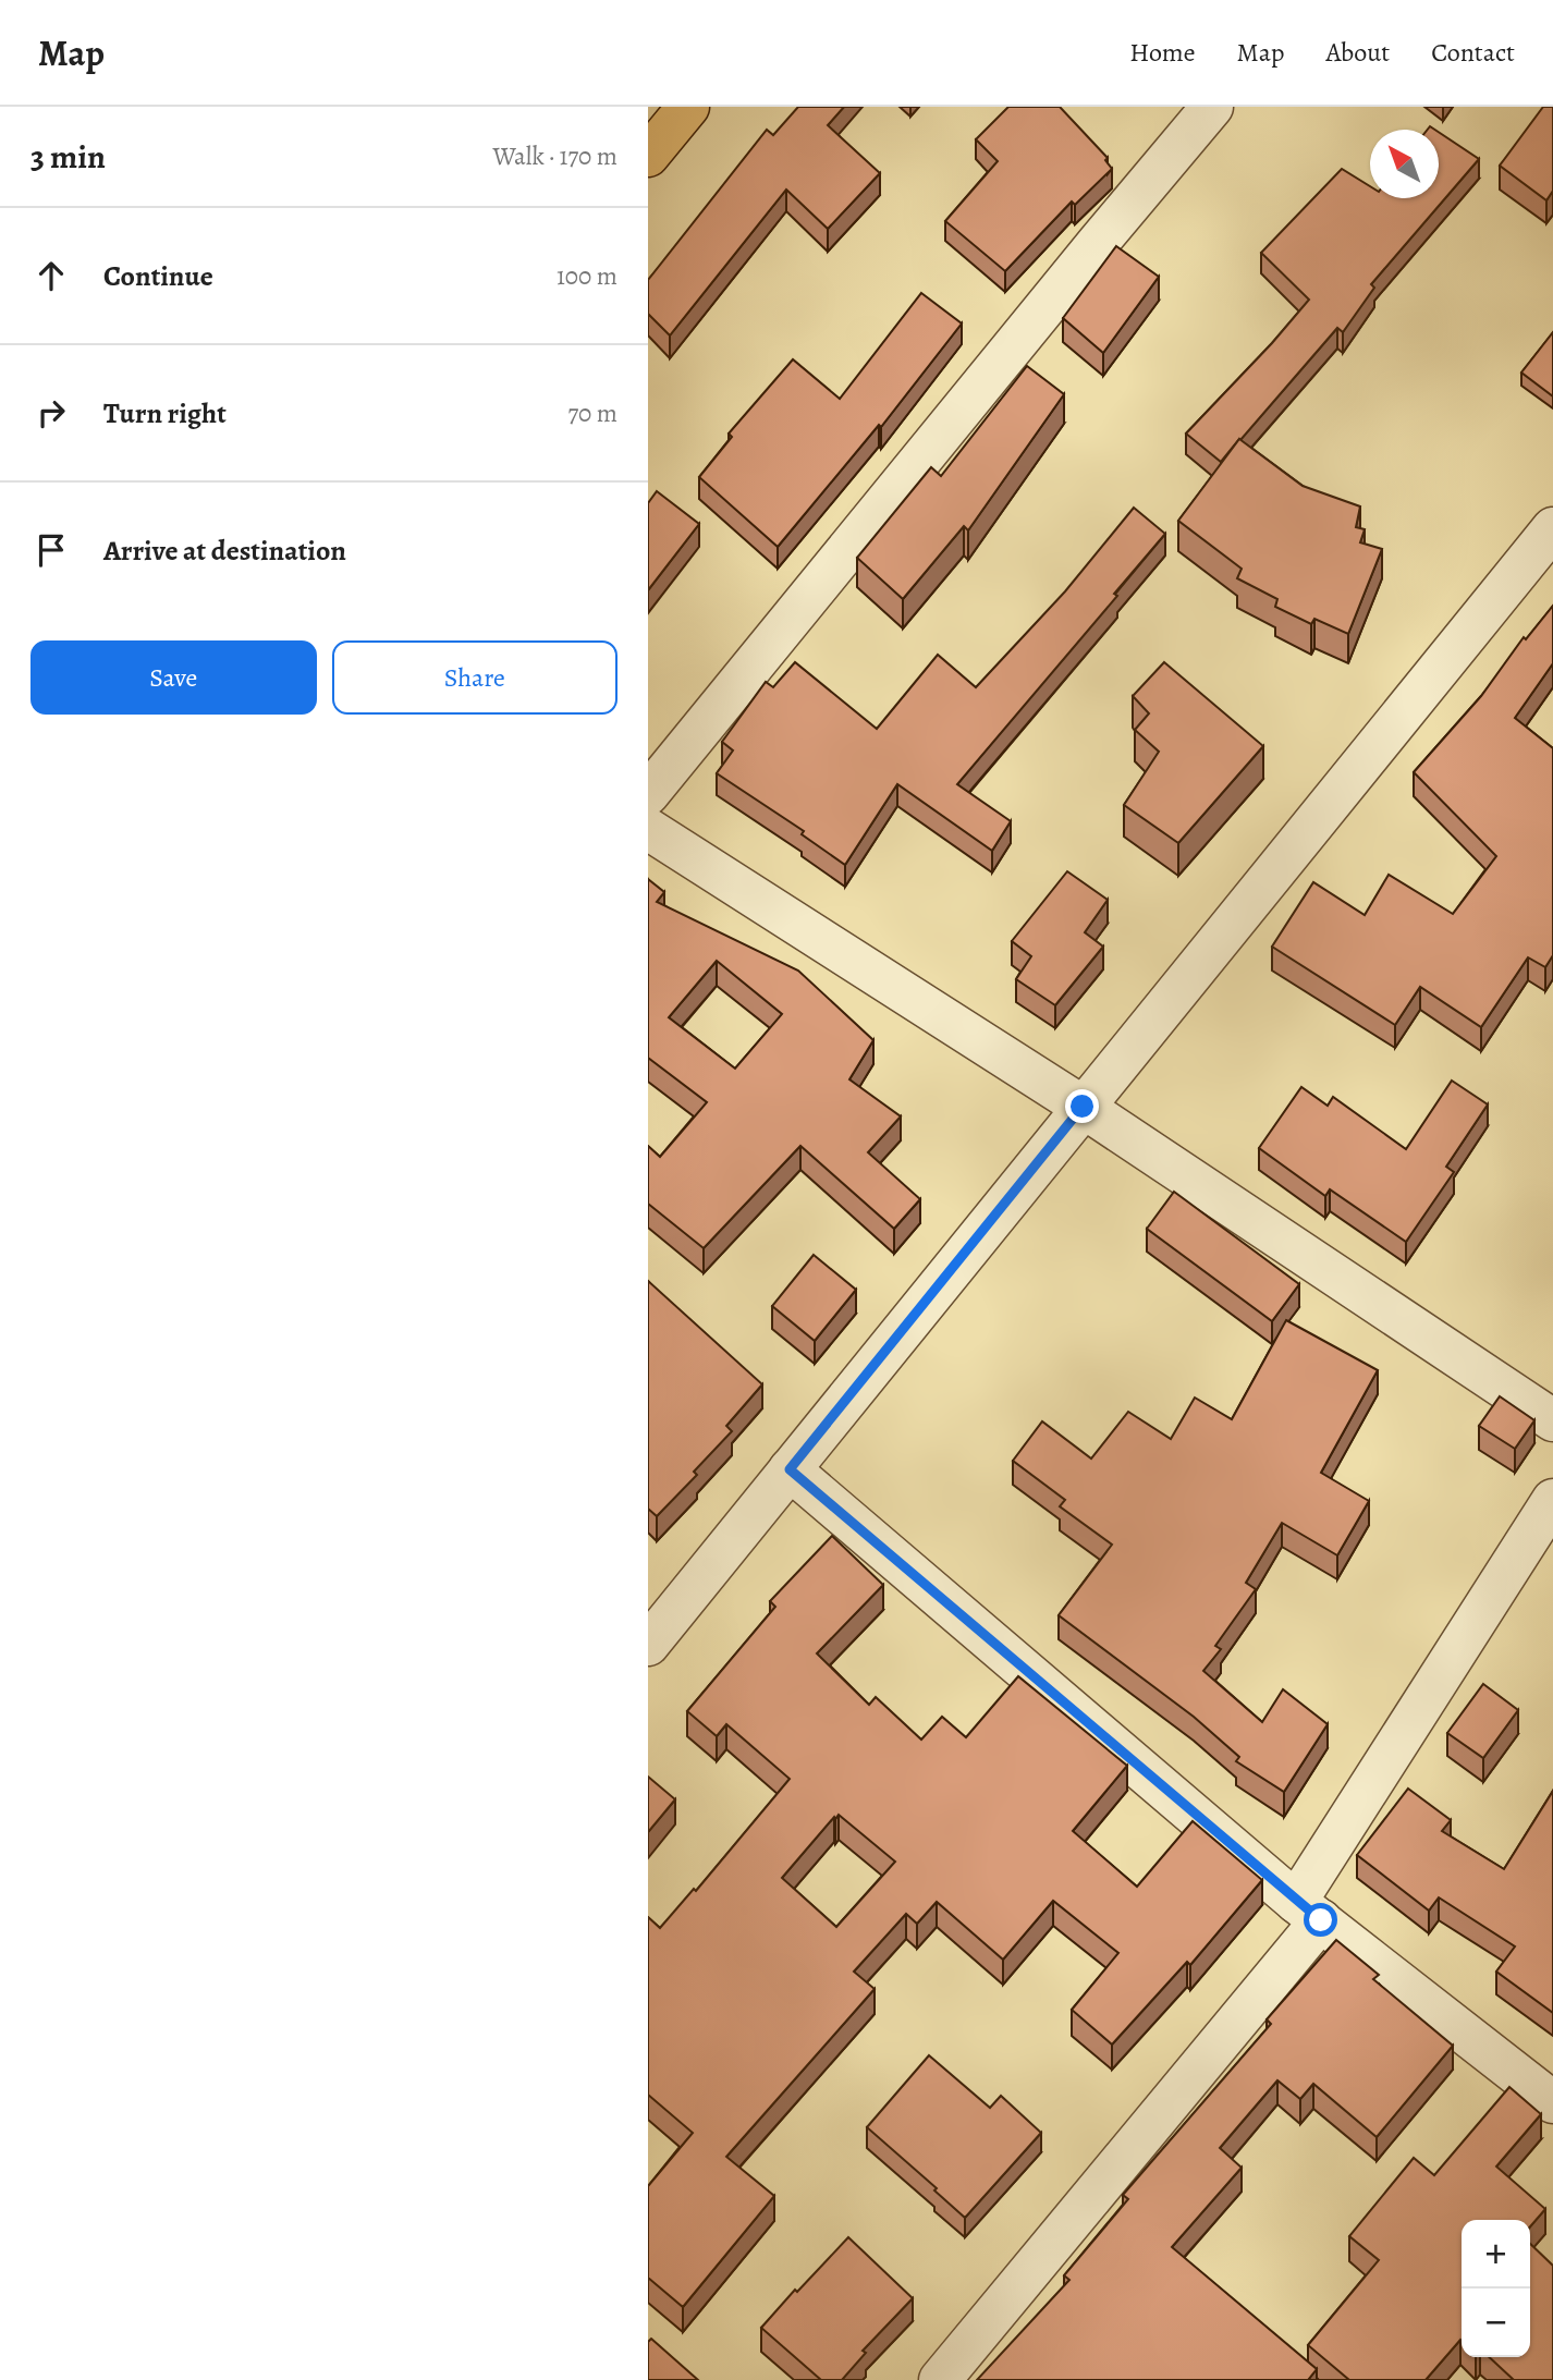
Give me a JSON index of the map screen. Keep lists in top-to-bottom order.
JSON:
{
  "north": "top left",
  "page": {
    "header": "Map",
    "nav": [
      "Home",
      "Map",
      "About",
      "Contact"
    ],
    "heading": ["3 min", "Walk · 170 m"],
    "list": [
      ["Continue", "100 m"],
      ["Turn right", "70 m"],
      "Arrive at destination"
    ],
    "buttons": ["Save", "Share"],
    "map_buttons": ["+", "−"]
  }
}
